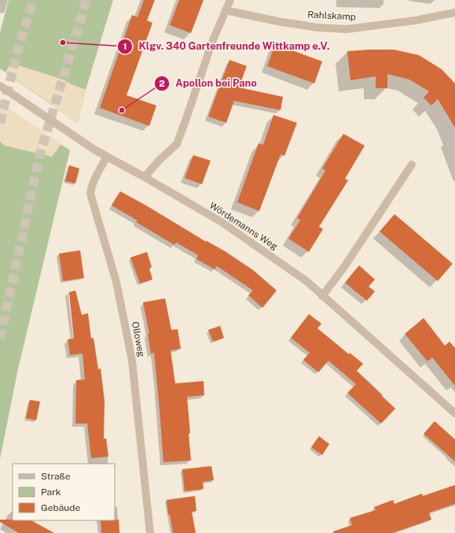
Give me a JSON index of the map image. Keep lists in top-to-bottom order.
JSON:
{
  "streets": {
    "street": ["Rahlskamp", "Wördemanns Weg", "Olloweg"]
  },
  "crossings": [
    ["Wördemanns Weg", "Olloweg"]
  ],
  "places": ["Klgv. 340 Gartenfreunde Wittkamp e.V.", "Apollon bei Pano"],
  "legend": ["Straße", "Park", "Gebäude"]
}
